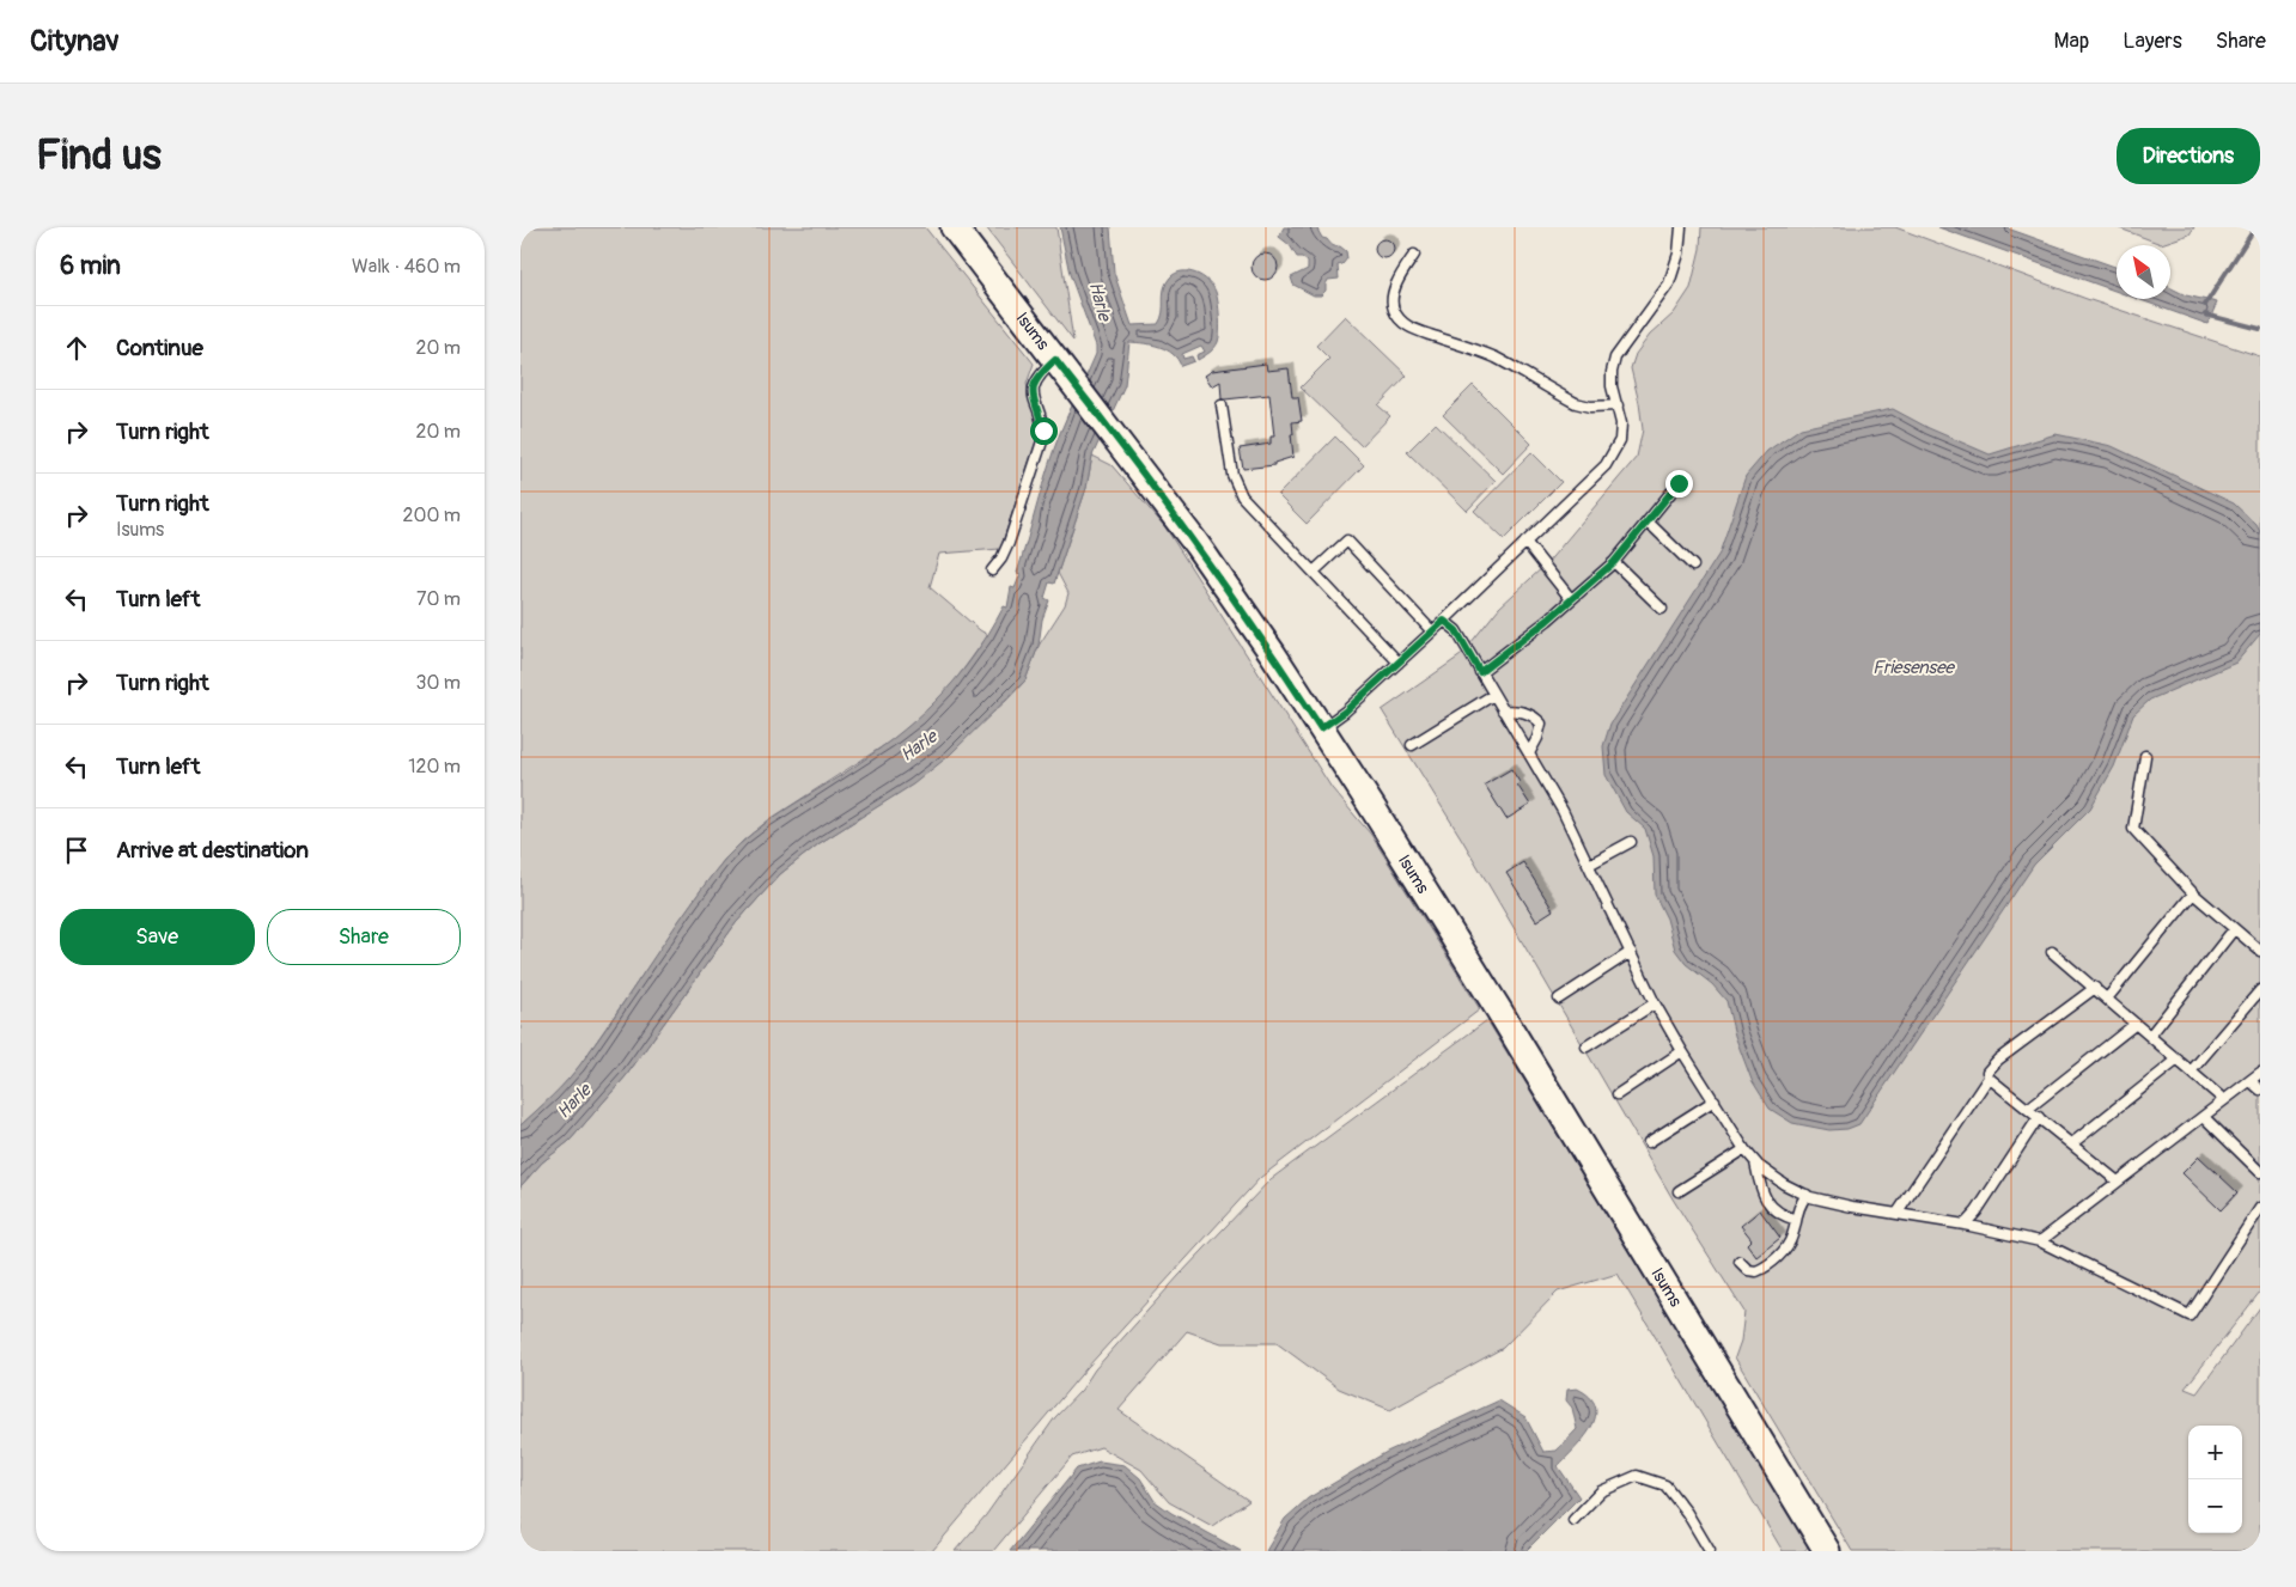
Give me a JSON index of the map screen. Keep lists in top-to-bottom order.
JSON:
{
  "streets": {
    "main road": ["Isums"]
  },
  "water": ["Harle", "Friesensee"],
  "north": "top left",
  "page": {
    "header": "Citynav",
    "nav": ["Map", "Layers", "Share"],
    "buttons": [
      "Directions",
      ["Save", "Share"]
    ],
    "title": "Find us",
    "heading": ["6 min", "Walk · 460 m"],
    "list": [
      ["Continue", "20 m"],
      ["Turn right", "20 m"],
      ["Turn right", "Isums", "200 m"],
      ["Turn left", "70 m"],
      ["Turn right", "30 m"],
      ["Turn left", "120 m"],
      "Arrive at destination"
    ],
    "map_buttons": ["+", "−"]
  }
}
